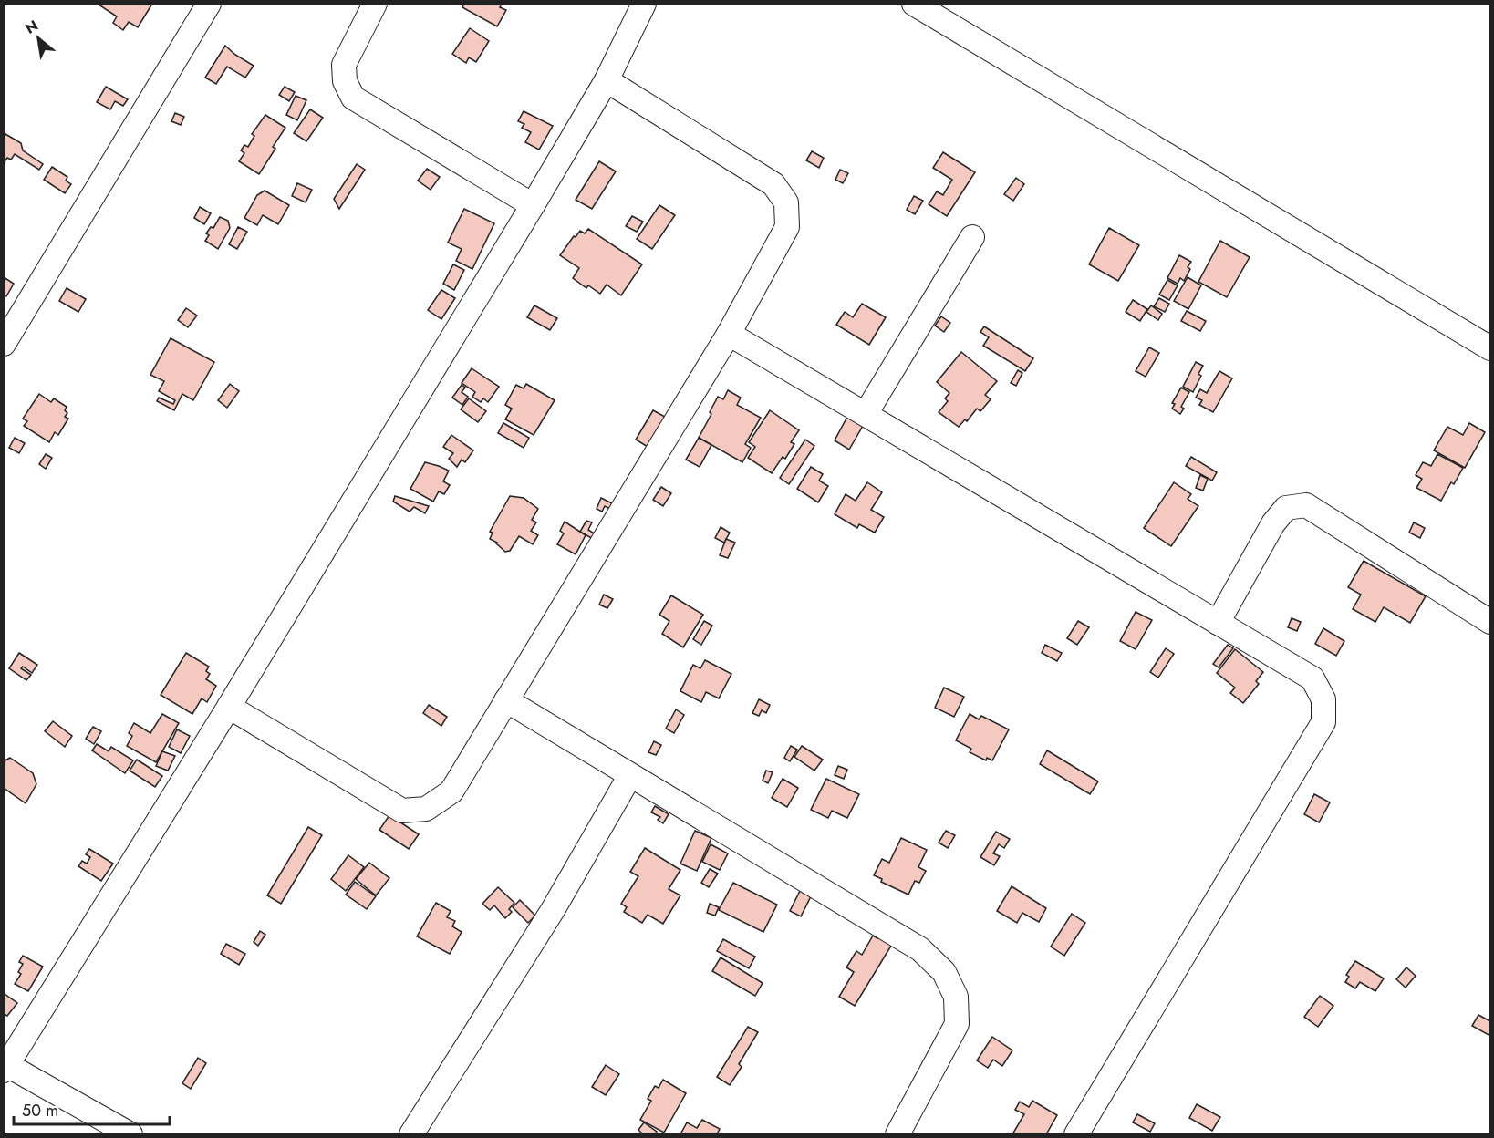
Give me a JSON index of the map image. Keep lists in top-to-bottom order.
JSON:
{
  "scale_bar": "50 m",
  "north": "top left"
}
